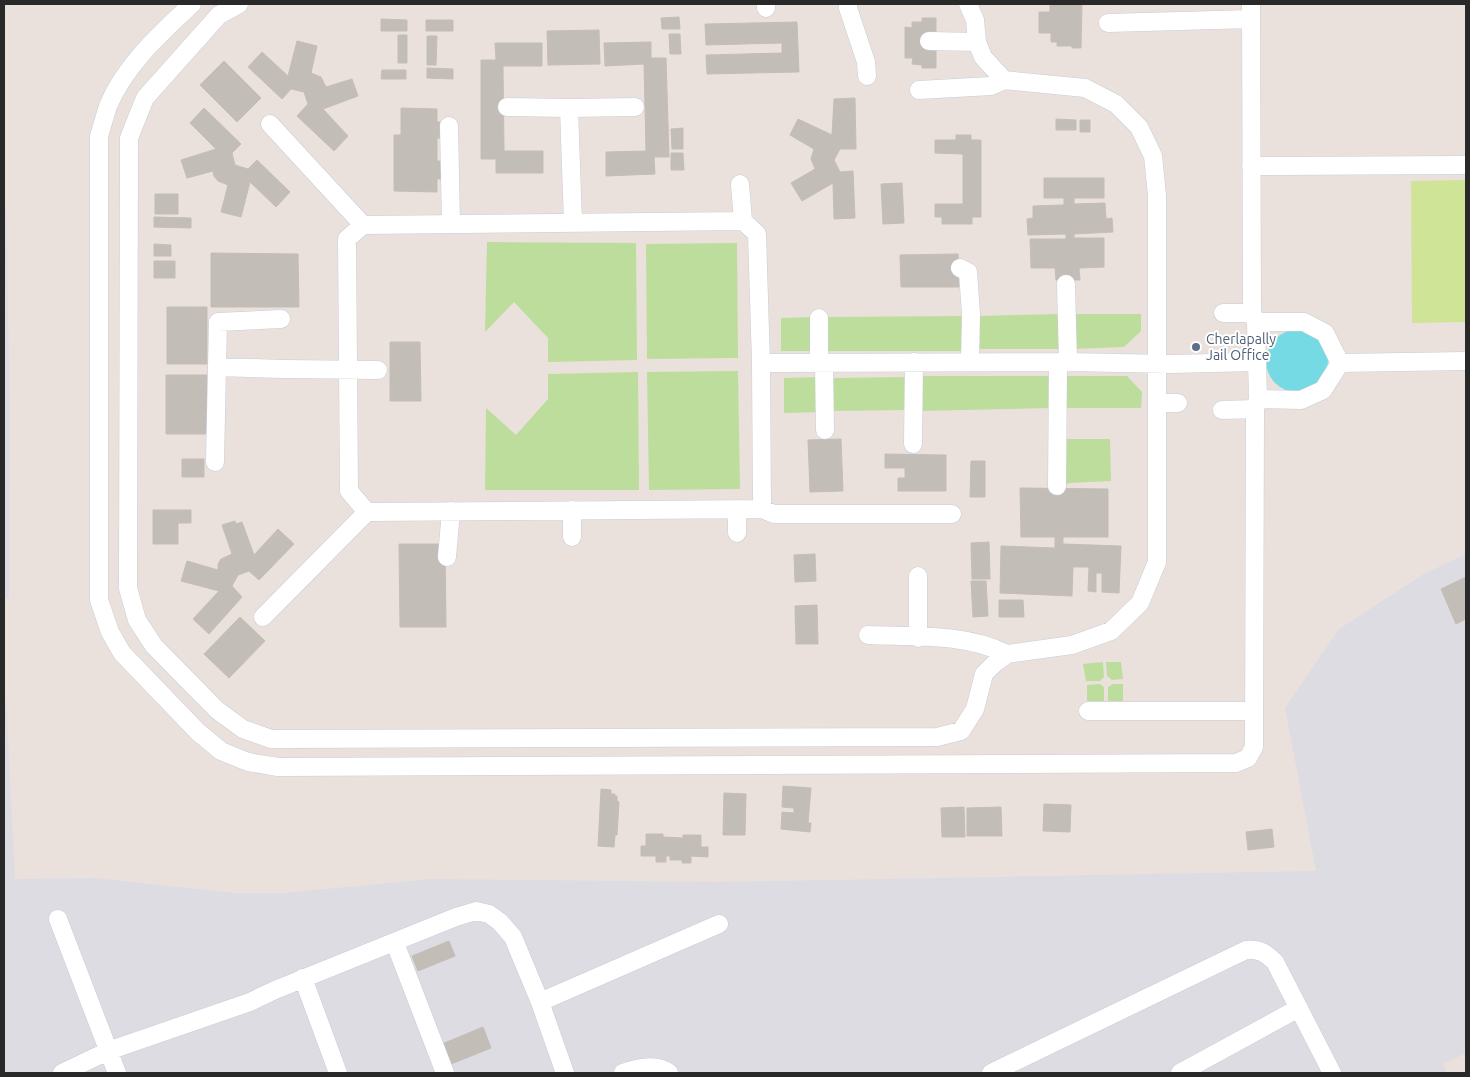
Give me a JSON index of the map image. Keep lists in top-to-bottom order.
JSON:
{
  "places": ["Cherlapally Jail Office"]
}
